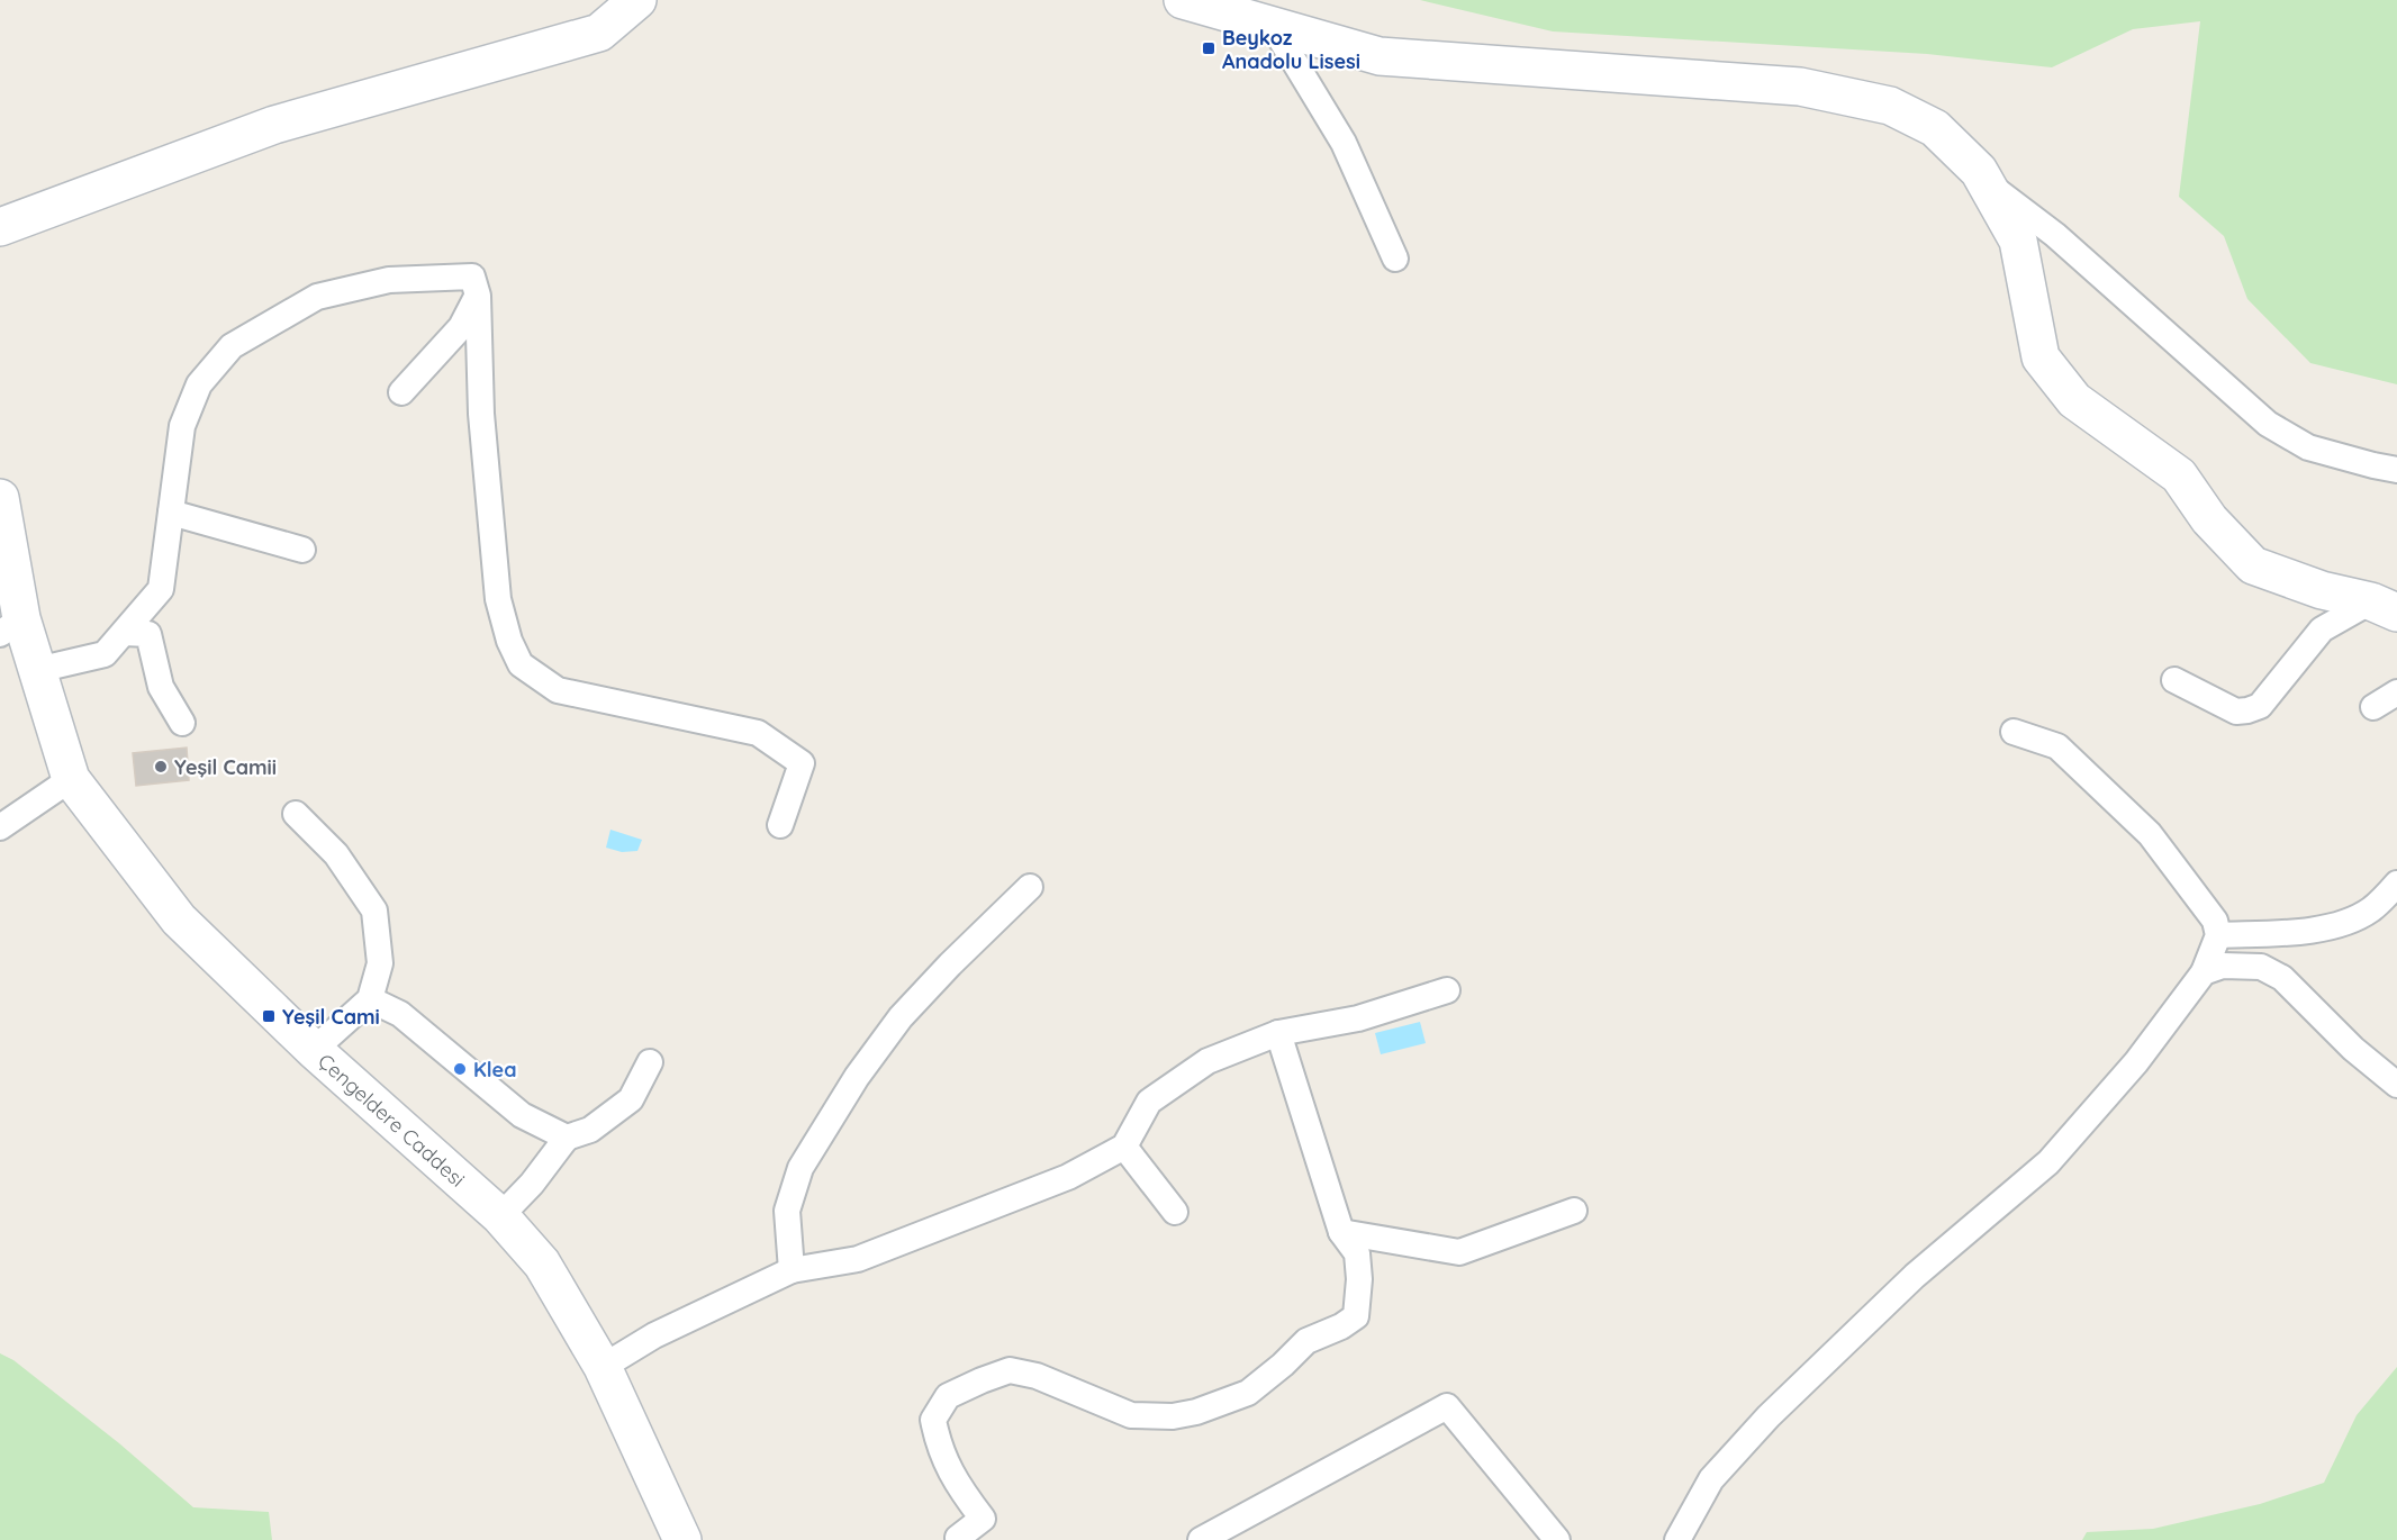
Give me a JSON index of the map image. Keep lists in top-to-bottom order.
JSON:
{
  "streets": {
    "street": ["Çengeldere Caddesi"]
  },
  "places": {
    "transit": ["Beykoz Anadolu Lisesi", "Yeşil Cami"],
    "other": ["Yeşil Camii", "Klea"]
  }
}
